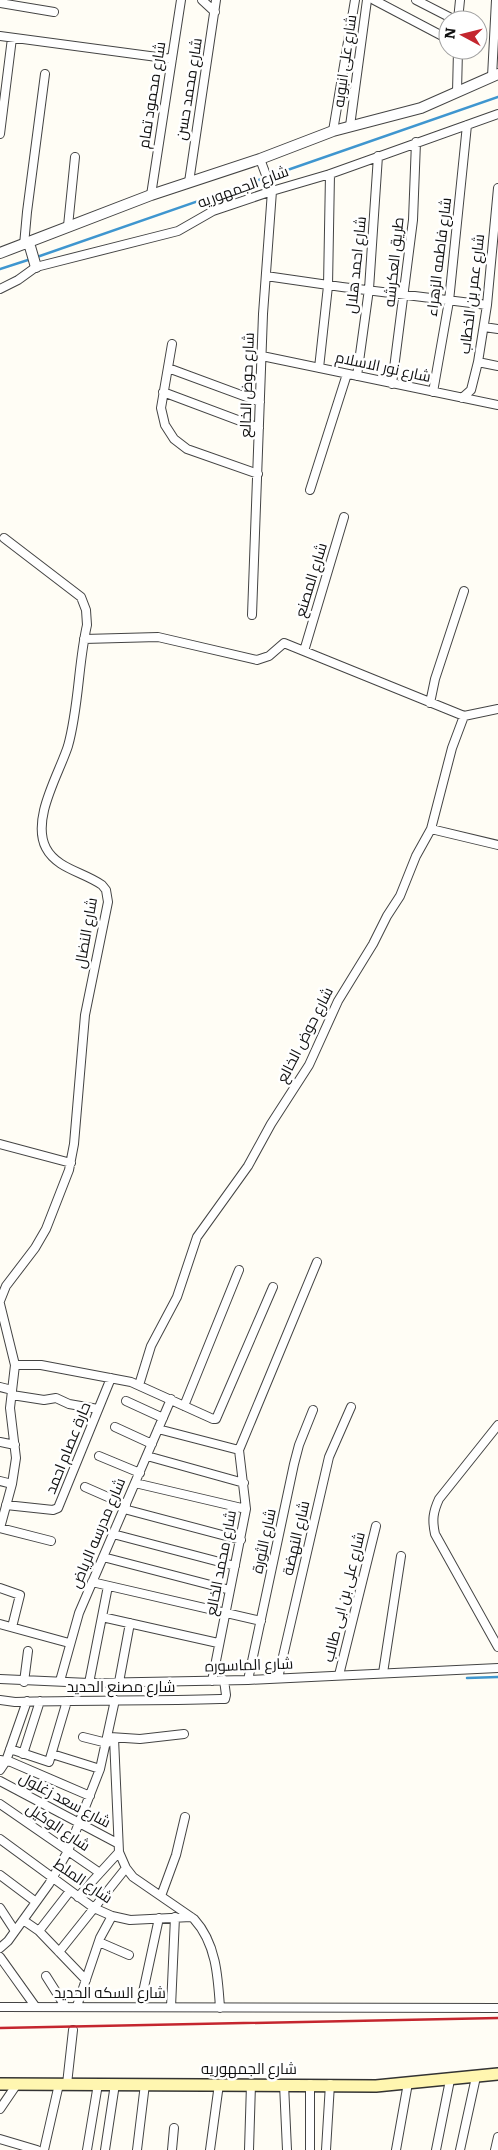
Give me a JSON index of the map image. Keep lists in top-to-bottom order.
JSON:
{
  "streets": {
    "main road": ["شارع الجمهوريه"],
    "street": [
      "شارع على انبوبه",
      "شارع محمد حسن",
      "شارع محمود تمام",
      "شارع فاطمه الزهراء",
      "طريق العكرشه",
      "شارع احمد هلال",
      "شارع عمر بن الخطاب",
      "شارع نور الاسلام",
      "شارع حوض الخالع",
      "شارع المصنع",
      "شارع النضال",
      "حارة عصام احمد",
      "شارع مدرسه الرياض",
      "شارع النهضة",
      "شارع الثورة",
      "شارع محمد الخالع",
      "شارع على بن ابى طالب",
      "شارع الماسوره",
      "شارع مصنع الحديد",
      "شارع سعد زغلول",
      "شارع الوكيل",
      "شارع الملط",
      "شارع السكه الحديد"
    ]
  },
  "crossings": [
    ["شارع على انبوبه", "شارع الجمهوريه"],
    ["شارع محمد حسن", "شارع الجمهوريه"],
    ["شارع محمود تمام", "شارع الجمهوريه"],
    ["شارع الجمهوريه", "شارع فاطمه الزهراء"],
    ["شارع الجمهوريه", "طريق العكرشه"],
    ["شارع الجمهوريه", "شارع احمد هلال"],
    ["شارع الجمهوريه", "شارع حوض الخالع"],
    ["شارع فاطمه الزهراء", "شارع نور الاسلام"],
    ["طريق العكرشه", "شارع نور الاسلام"],
    ["شارع احمد هلال", "شارع نور الاسلام"],
    ["شارع عمر بن الخطاب", "شارع نور الاسلام"],
    ["شارع نور الاسلام", "شارع حوض الخالع"],
    ["شارع النضال", "حارة عصام احمد"],
    ["شارع مدرسه الرياض", "شارع الماسوره"],
    ["شارع النهضة", "شارع الماسوره"],
    ["شارع الثورة", "شارع الماسوره"],
    ["شارع محمد الخالع", "شارع الماسوره"],
    ["شارع على بن ابى طالب", "شارع الماسوره"],
    ["شارع الماسوره", "شارع مصنع الحديد"]
  ],
  "north": "left"
}
